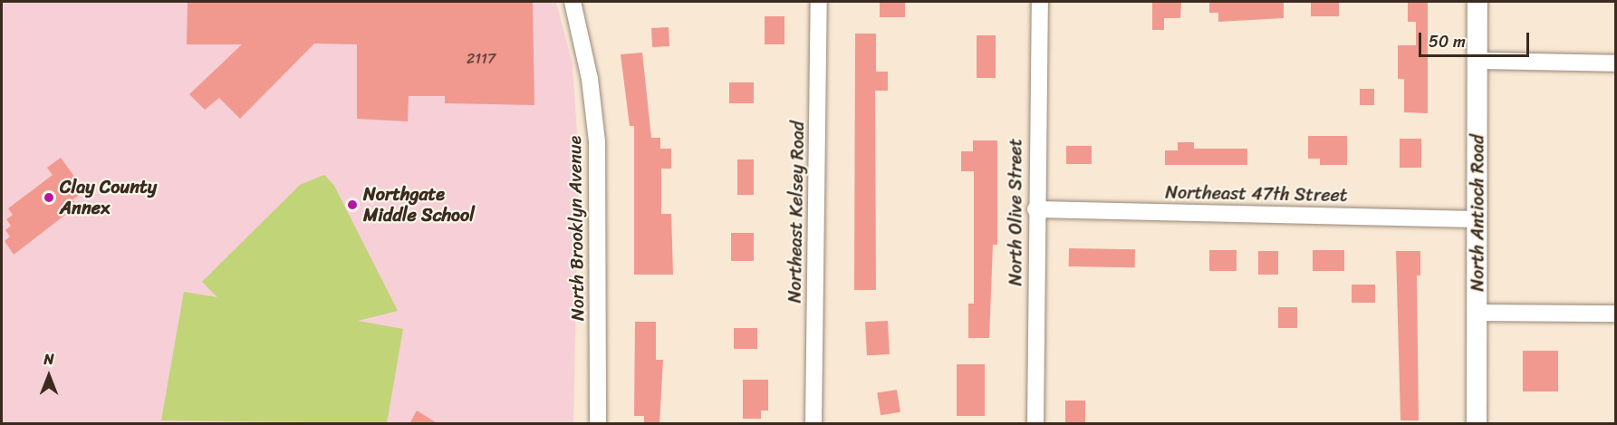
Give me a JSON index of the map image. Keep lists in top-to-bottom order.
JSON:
{
  "streets": {
    "main road": ["North Antioch Road"],
    "street": [
      "Northeast 47th Street",
      "Northeast Kelsey Road",
      "North Olive Street",
      "North Brooklyn Avenue"
    ]
  },
  "crossings": [
    ["Northeast 47th Street", "North Olive Street"],
    ["Northeast 47th Street", "North Antioch Road"]
  ],
  "places": ["Clay County Annex", "Northgate Middle School"],
  "house_numbers": ["2117"],
  "scale_bar": "50 m",
  "north": "top"
}
